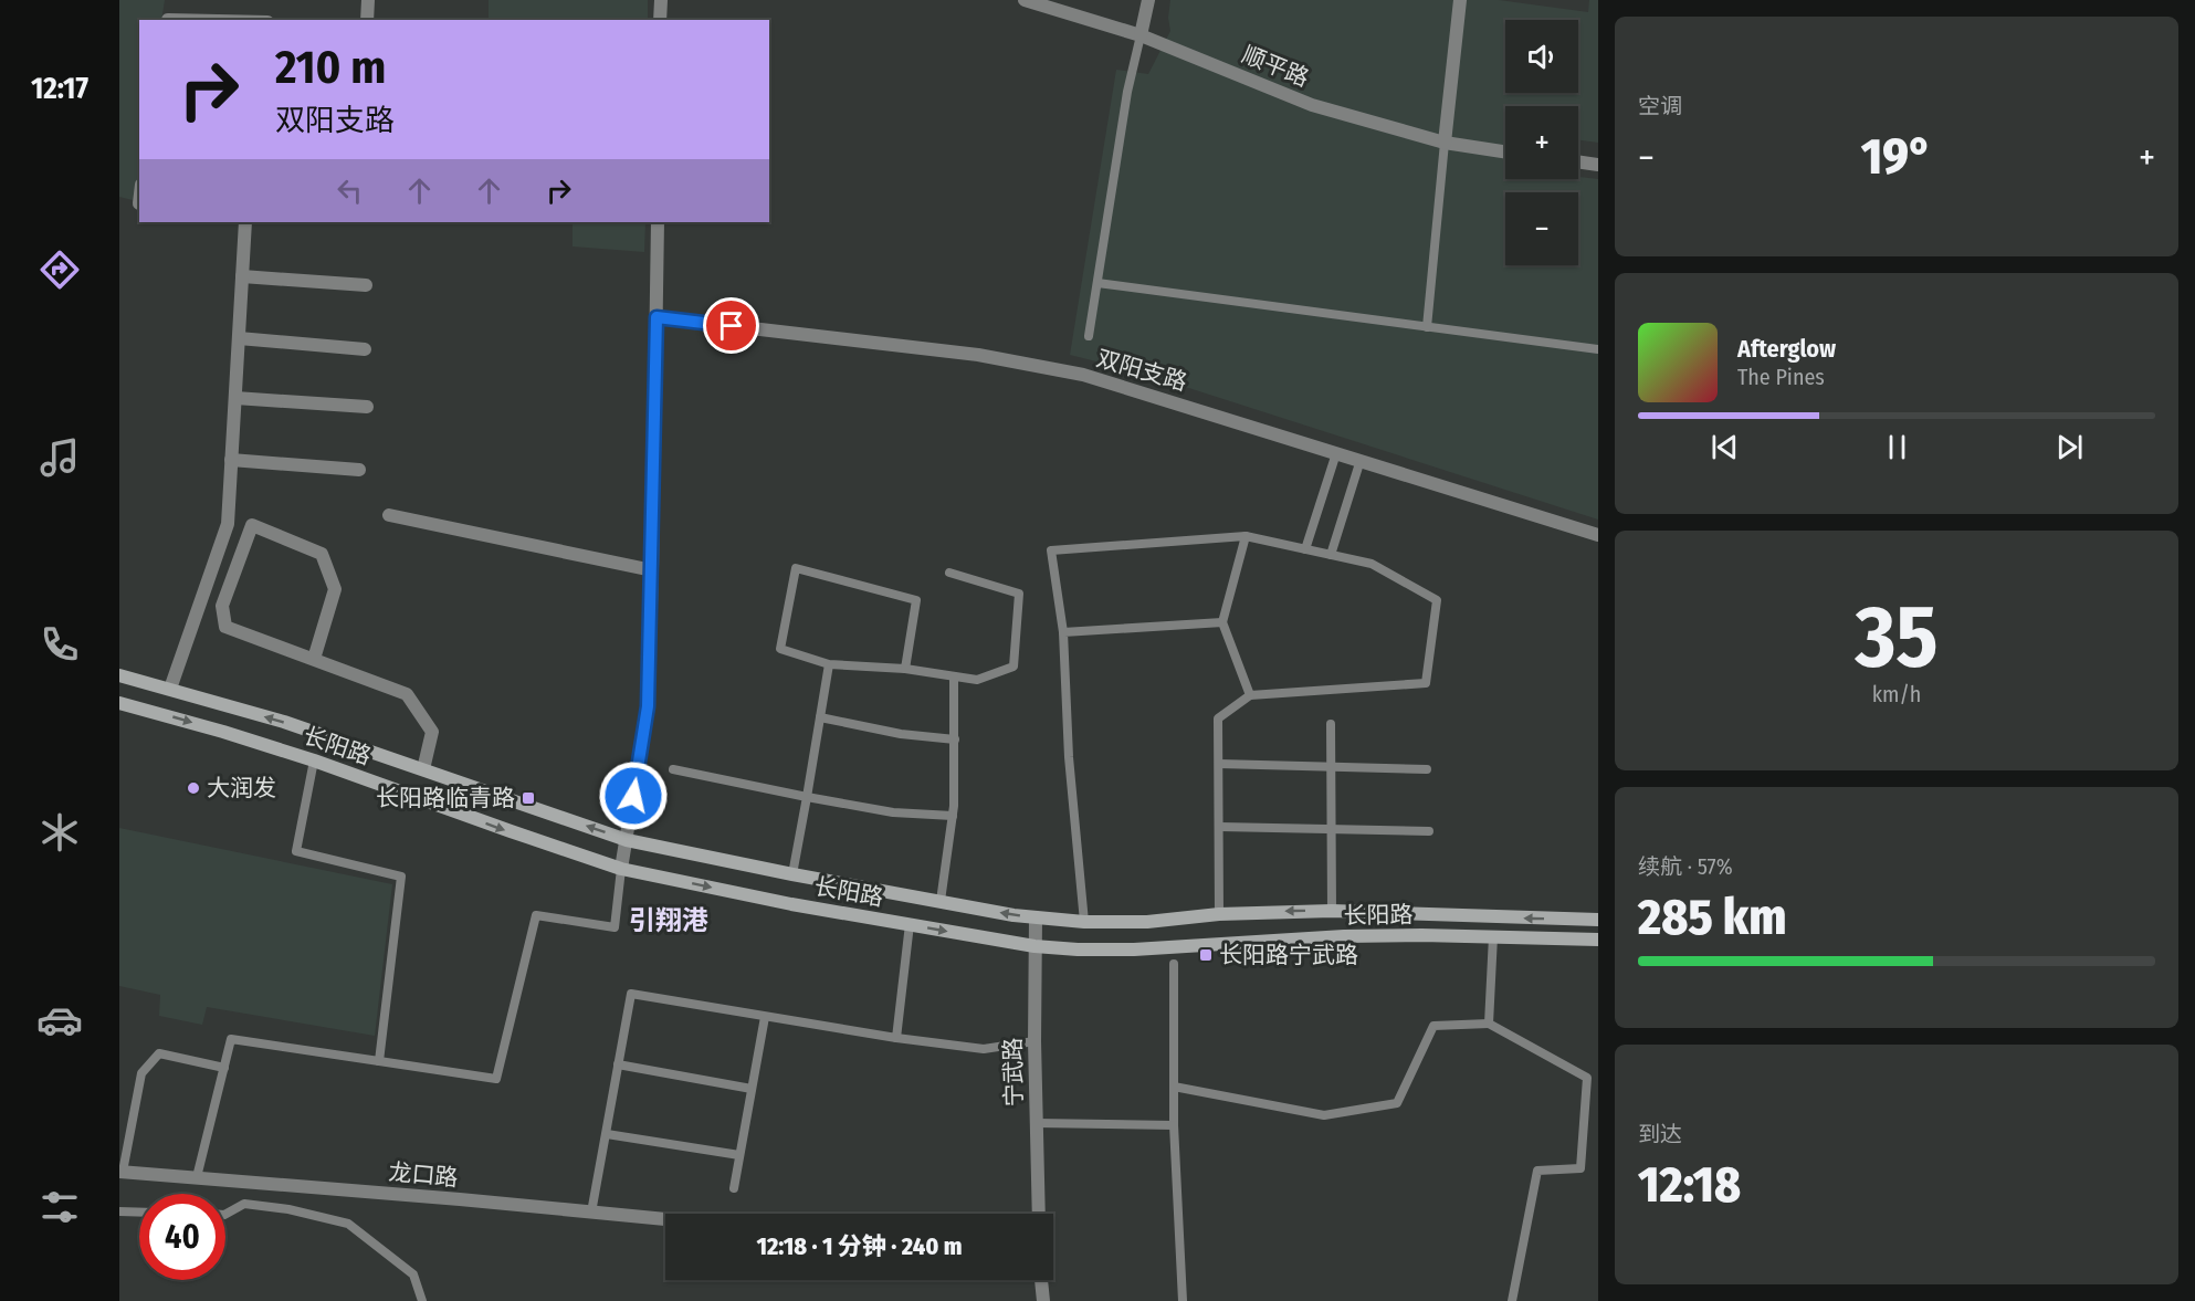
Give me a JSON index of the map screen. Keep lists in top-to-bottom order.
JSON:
{
  "streets": {
    "main road": ["长阳路"],
    "street": [
      "顺平路",
      "双阳支路",
      "宁武路",
      "龙口路"
    ]
  },
  "crossings": [
    ["长阳路", "宁武路"]
  ],
  "districts": ["引翔港"],
  "places": {
    "other": ["大润发"],
    "transit": ["长阳路临青路", "长阳路宁武路"]
  },
  "page": {
    "tabs": "12:17",
    "tile": [
      "空调",
      ["35", "km/h"],
      ["续航 · 57%", "285 km"],
      ["到达", "12:18"]
    ],
    "map_buttons": ["+", "−"],
    "turn": ["210 m", "双阳支路"],
    "heat": ["−", "19°", "+"],
    "song": ["Afterglow", "The Pines"],
    "limit": "40",
    "trip": "12:18 · 1 分钟 · 240 m"
  }
}
